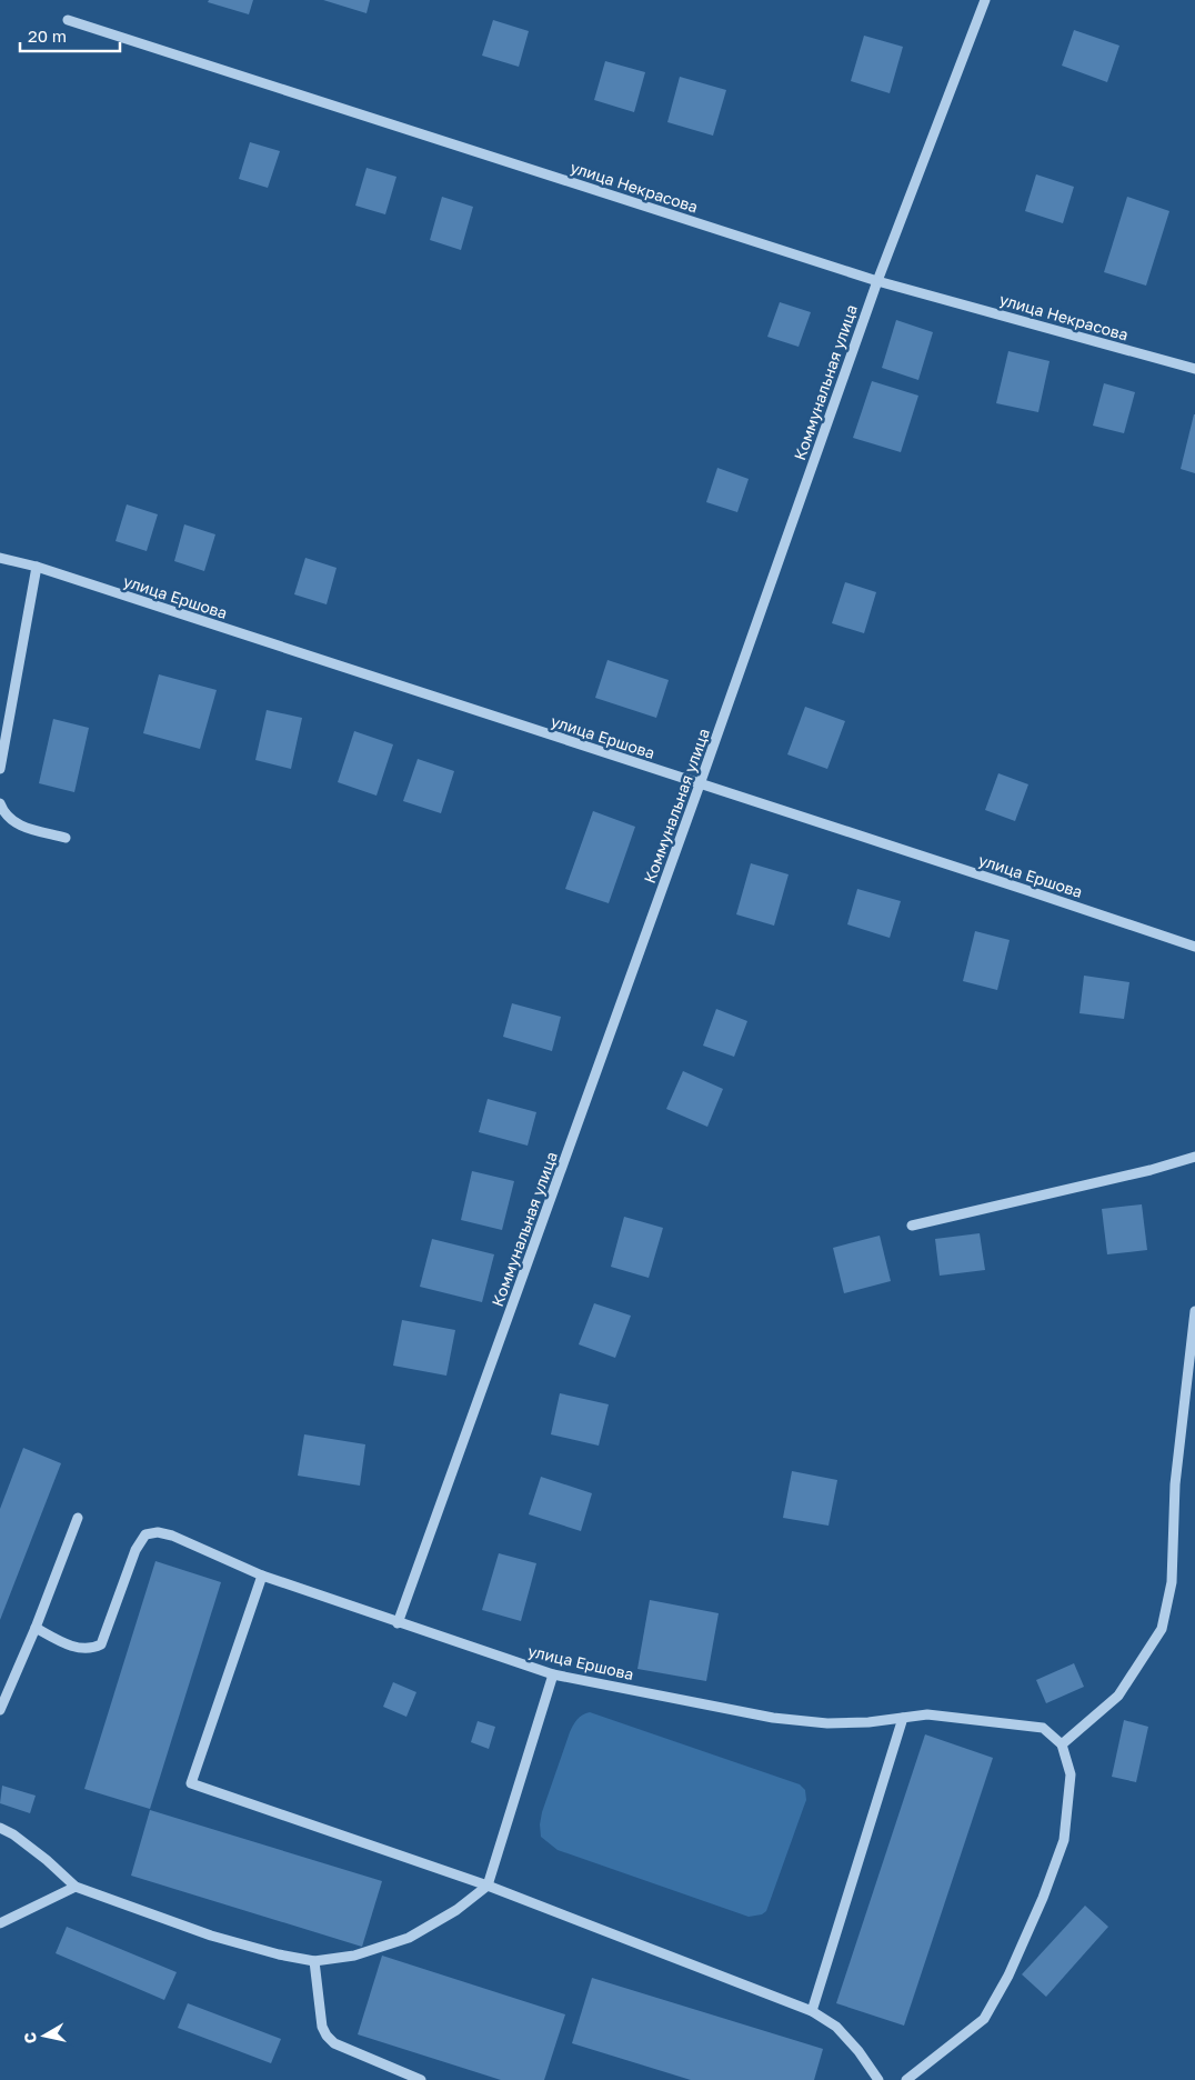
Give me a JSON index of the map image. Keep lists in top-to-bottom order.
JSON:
{
  "streets": {
    "street": ["улица Некрасова", "Коммунальная улица", "улица Ершова"]
  },
  "crossings": [
    ["улица Некрасова", "Коммунальная улица"],
    ["Коммунальная улица", "улица Ершова"]
  ],
  "scale_bar": "20 m",
  "north": "left"
}
